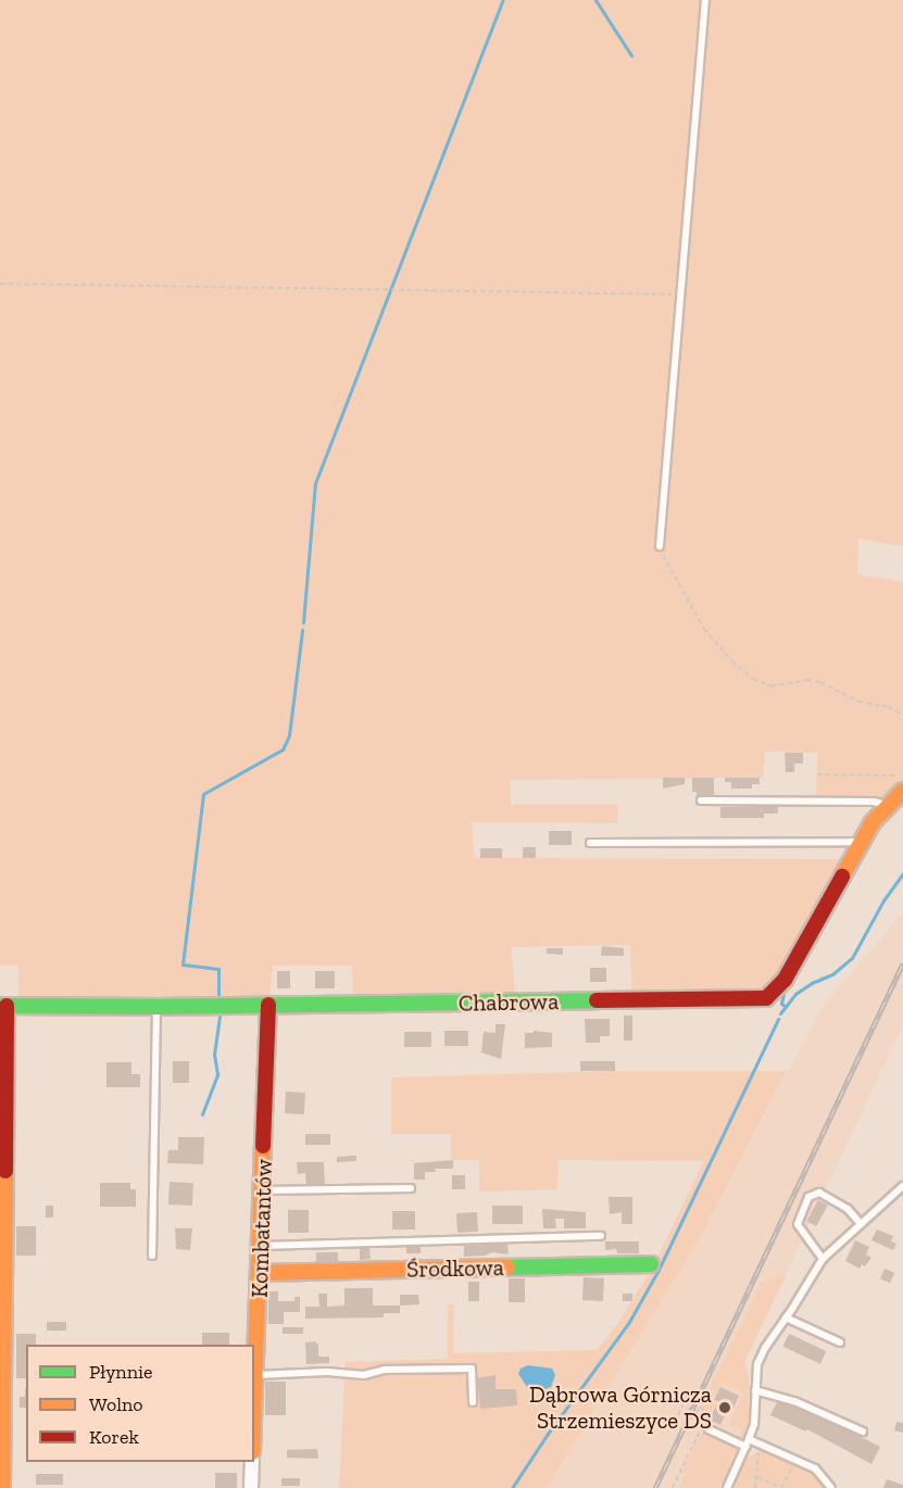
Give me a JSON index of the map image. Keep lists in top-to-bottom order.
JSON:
{
  "streets": {
    "street": ["Chabrowa", "Kombatantów", "Środkowa"]
  },
  "crossings": [
    ["Chabrowa", "Kombatantów"],
    ["Kombatantów", "Środkowa"]
  ],
  "places": ["Dąbrowa Górnicza Strzemieszyce DS"],
  "legend": ["Płynnie", "Wolno", "Korek"]
}
